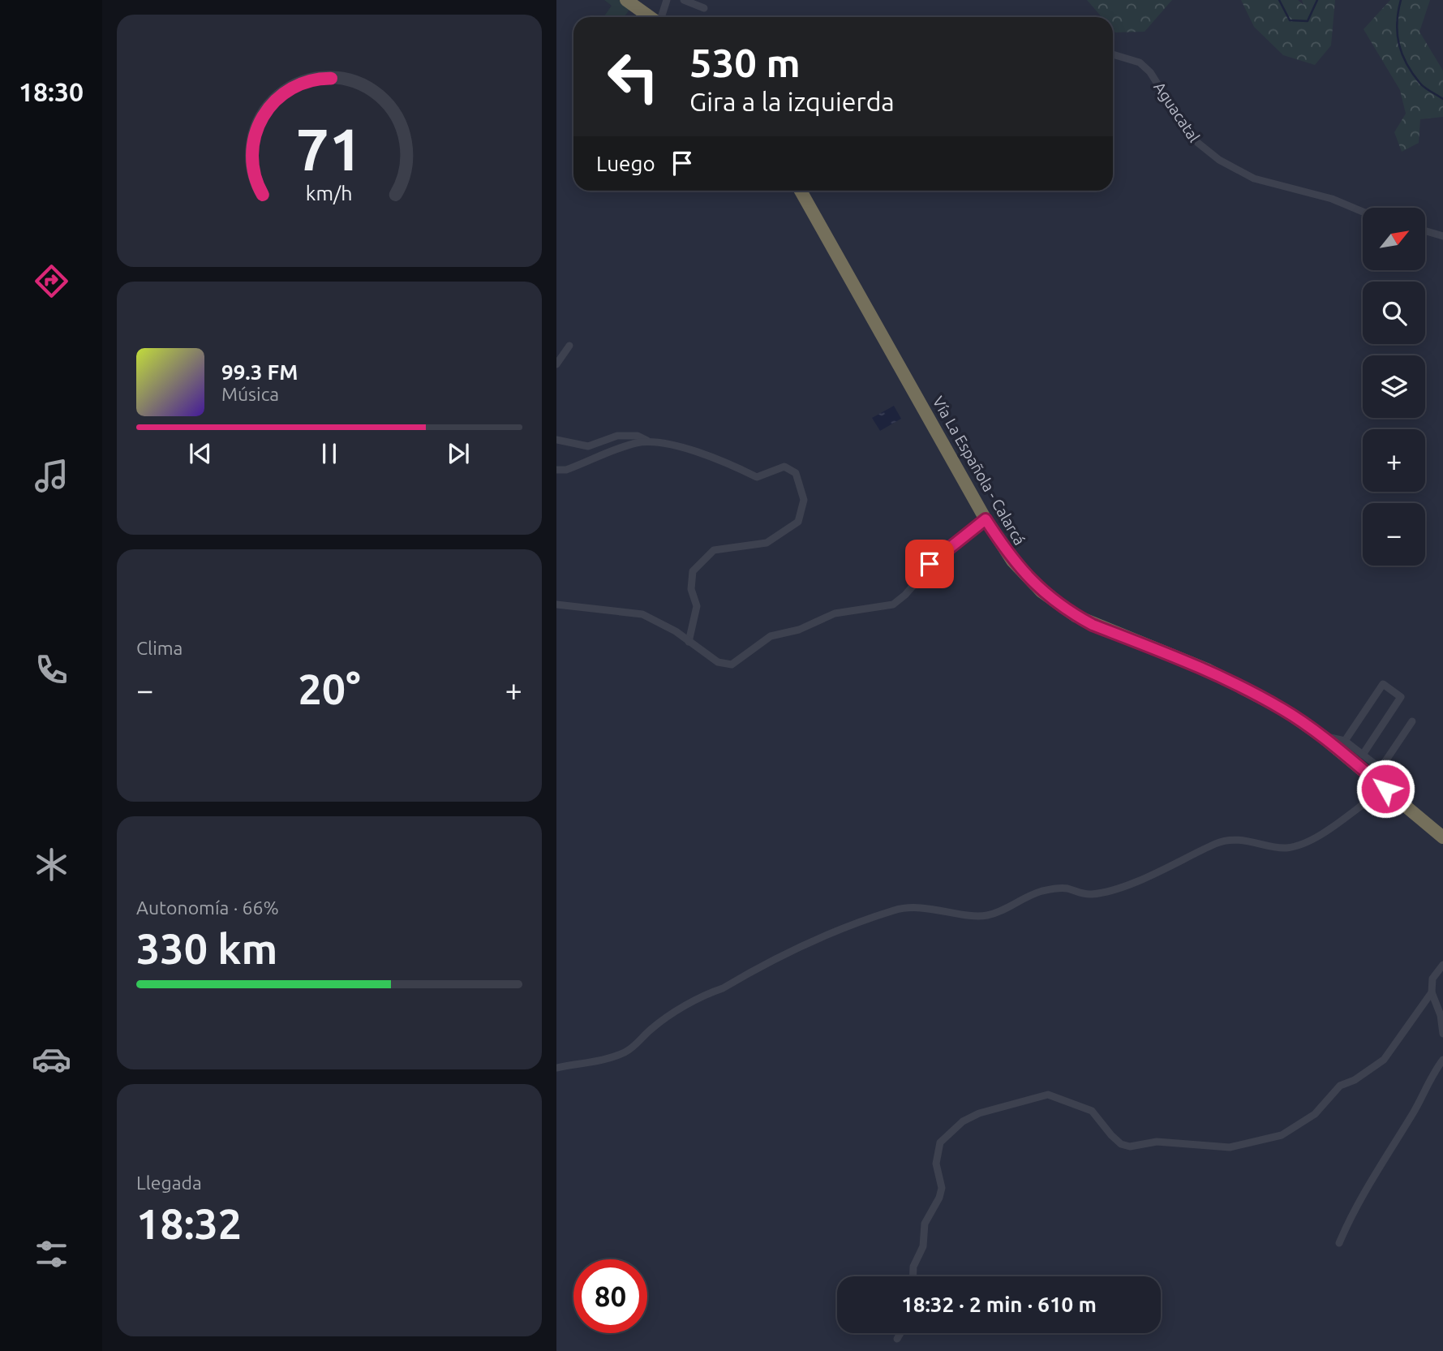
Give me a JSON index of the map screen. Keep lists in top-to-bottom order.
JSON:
{
  "streets": {
    "highway": ["Vía La Española - Calarcá"],
    "street": ["Aguacatal"]
  },
  "north": "top right",
  "page": {
    "tabs": "18:30",
    "turn": ["530 m", "Gira a la izquierda"],
    "then": "Luego",
    "map_buttons": ["+", "−"],
    "song": ["99.3 FM", "Música"],
    "tile": [
      "Clima",
      ["Autonomía · 66%", "330 km"],
      ["Llegada", "18:32"]
    ],
    "heat": ["−", "20°", "+"],
    "limit": "80",
    "trip": "18:32 · 2 min · 610 m",
    "gauge": ["71", "km/h"]
  }
}
